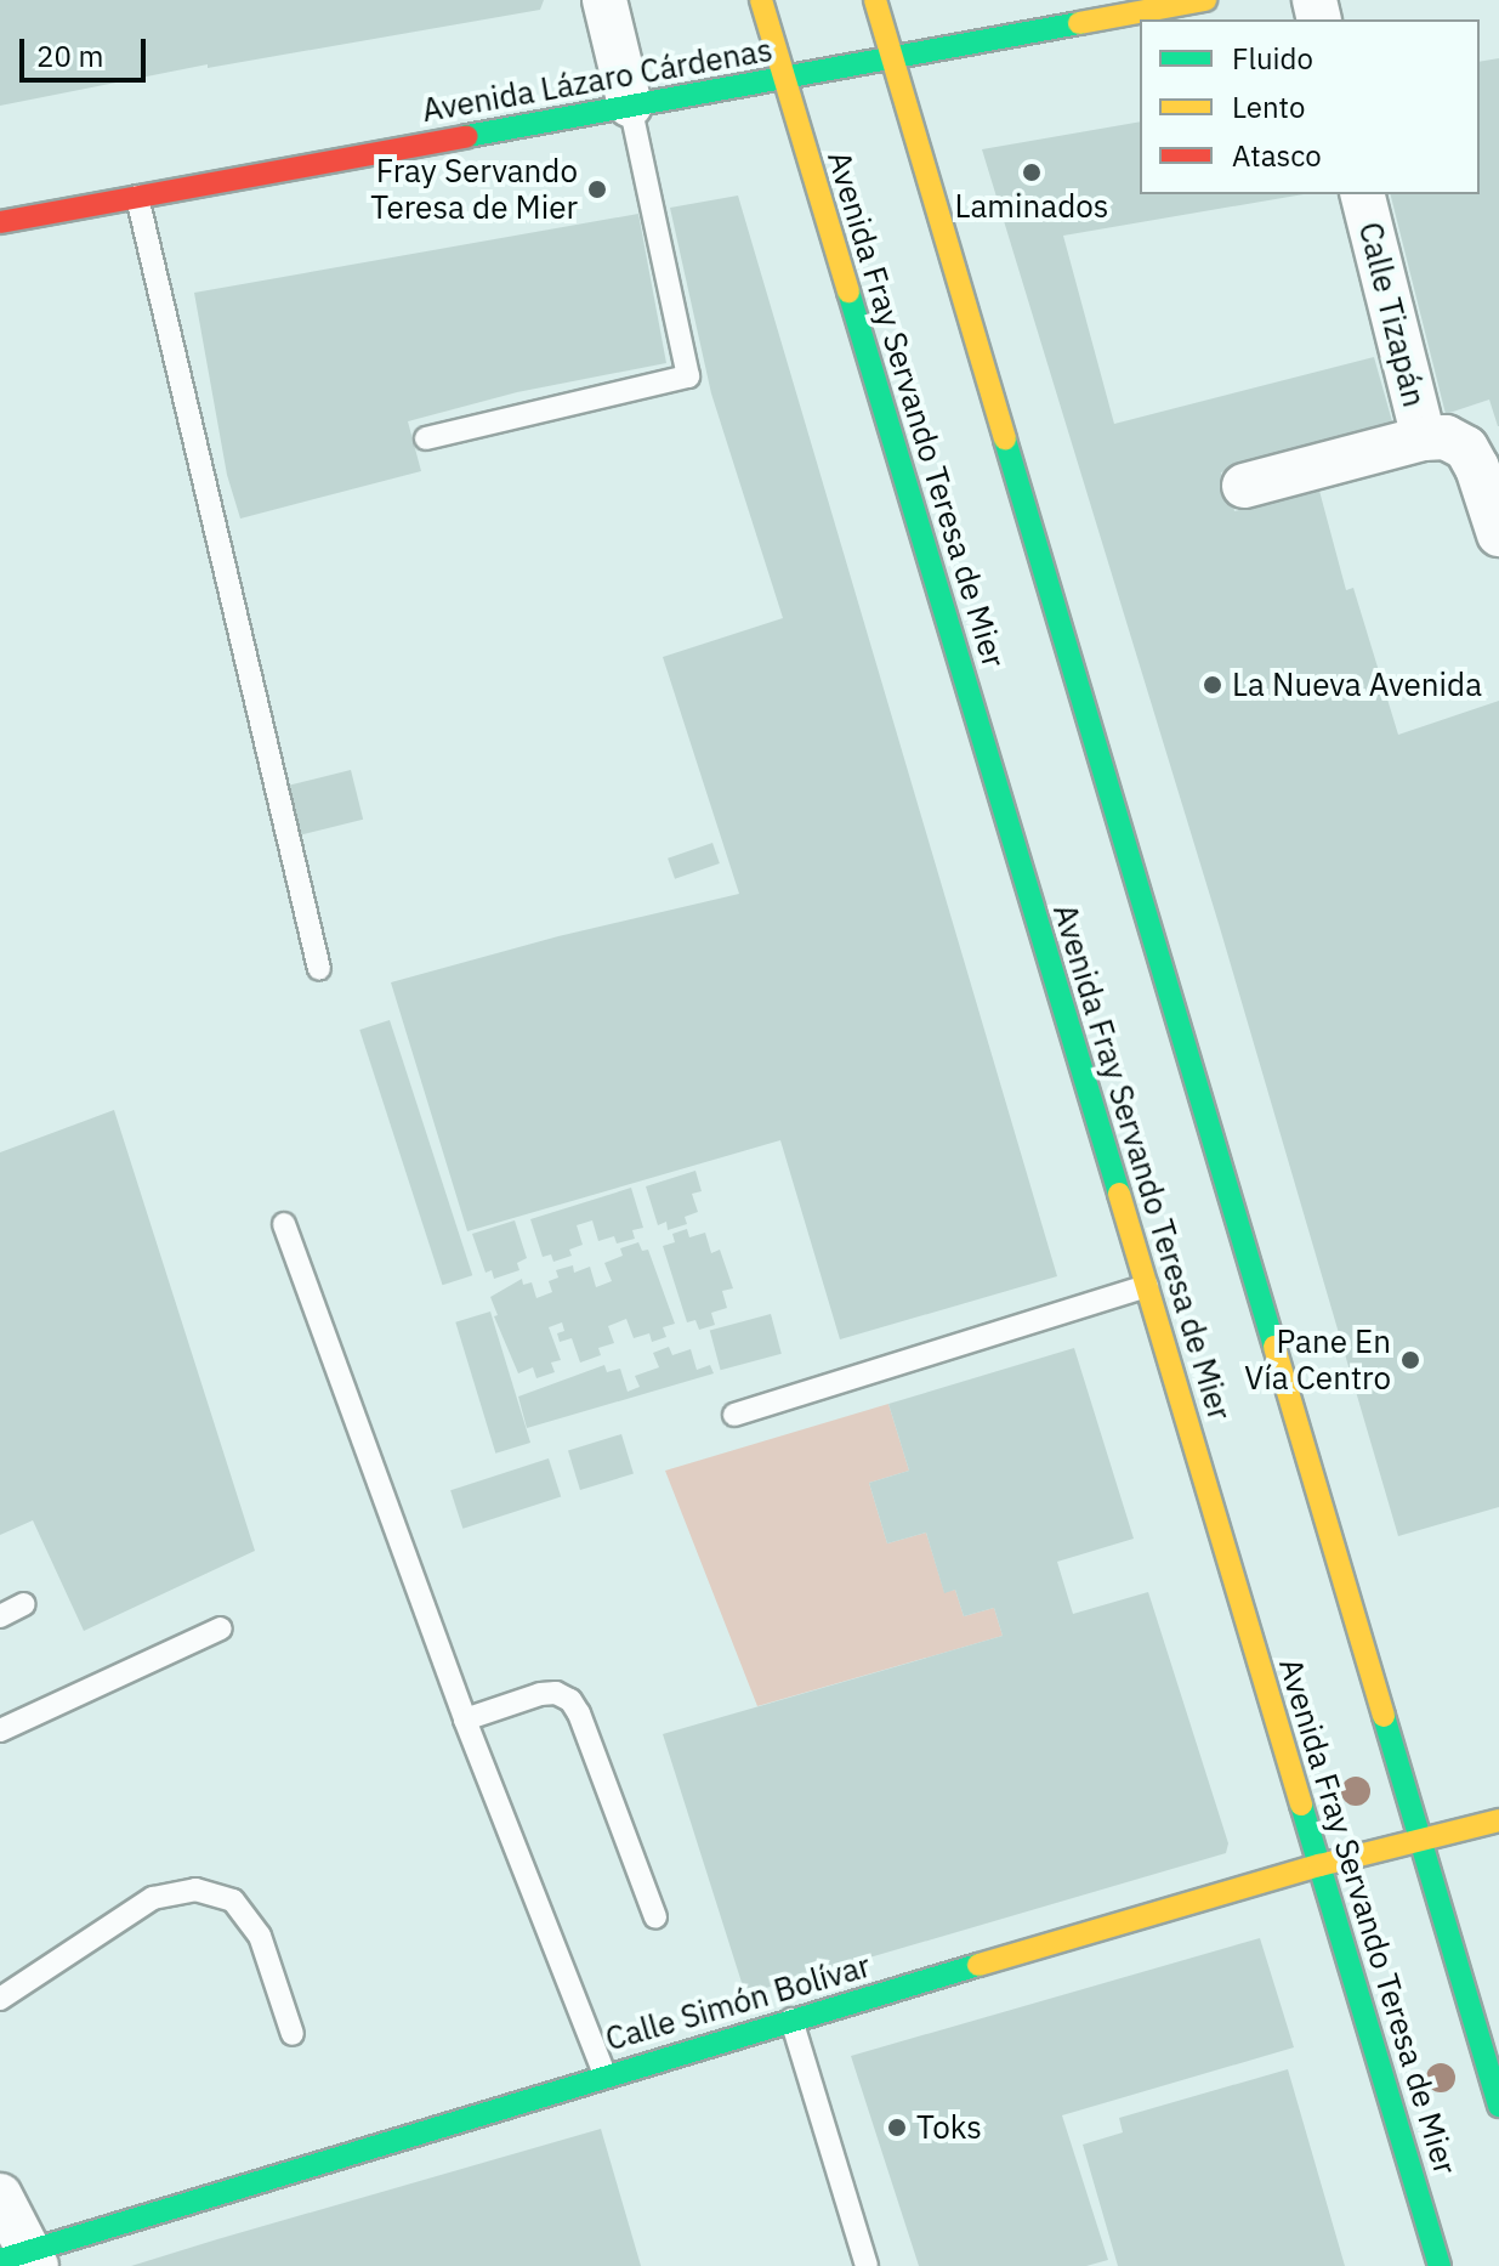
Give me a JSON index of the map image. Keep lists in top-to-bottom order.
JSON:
{
  "streets": {
    "main road": ["Avenida Lázaro Cárdenas", "Avenida Fray Servando Teresa de Mier", "Calle Simón Bolívar"],
    "street": ["Calle Tizapán"]
  },
  "crossings": [
    ["Avenida Lázaro Cárdenas", "Avenida Fray Servando Teresa de Mier"],
    ["Avenida Fray Servando Teresa de Mier", "Calle Simón Bolívar"]
  ],
  "places": [
    "Laminados",
    "Fray Servando Teresa de Mier",
    "La Nueva Avenida",
    "Pane En Vía Centro",
    "Toks"
  ],
  "legend": ["Fluido", "Lento", "Atasco"],
  "scale_bar": "20 m"
}
